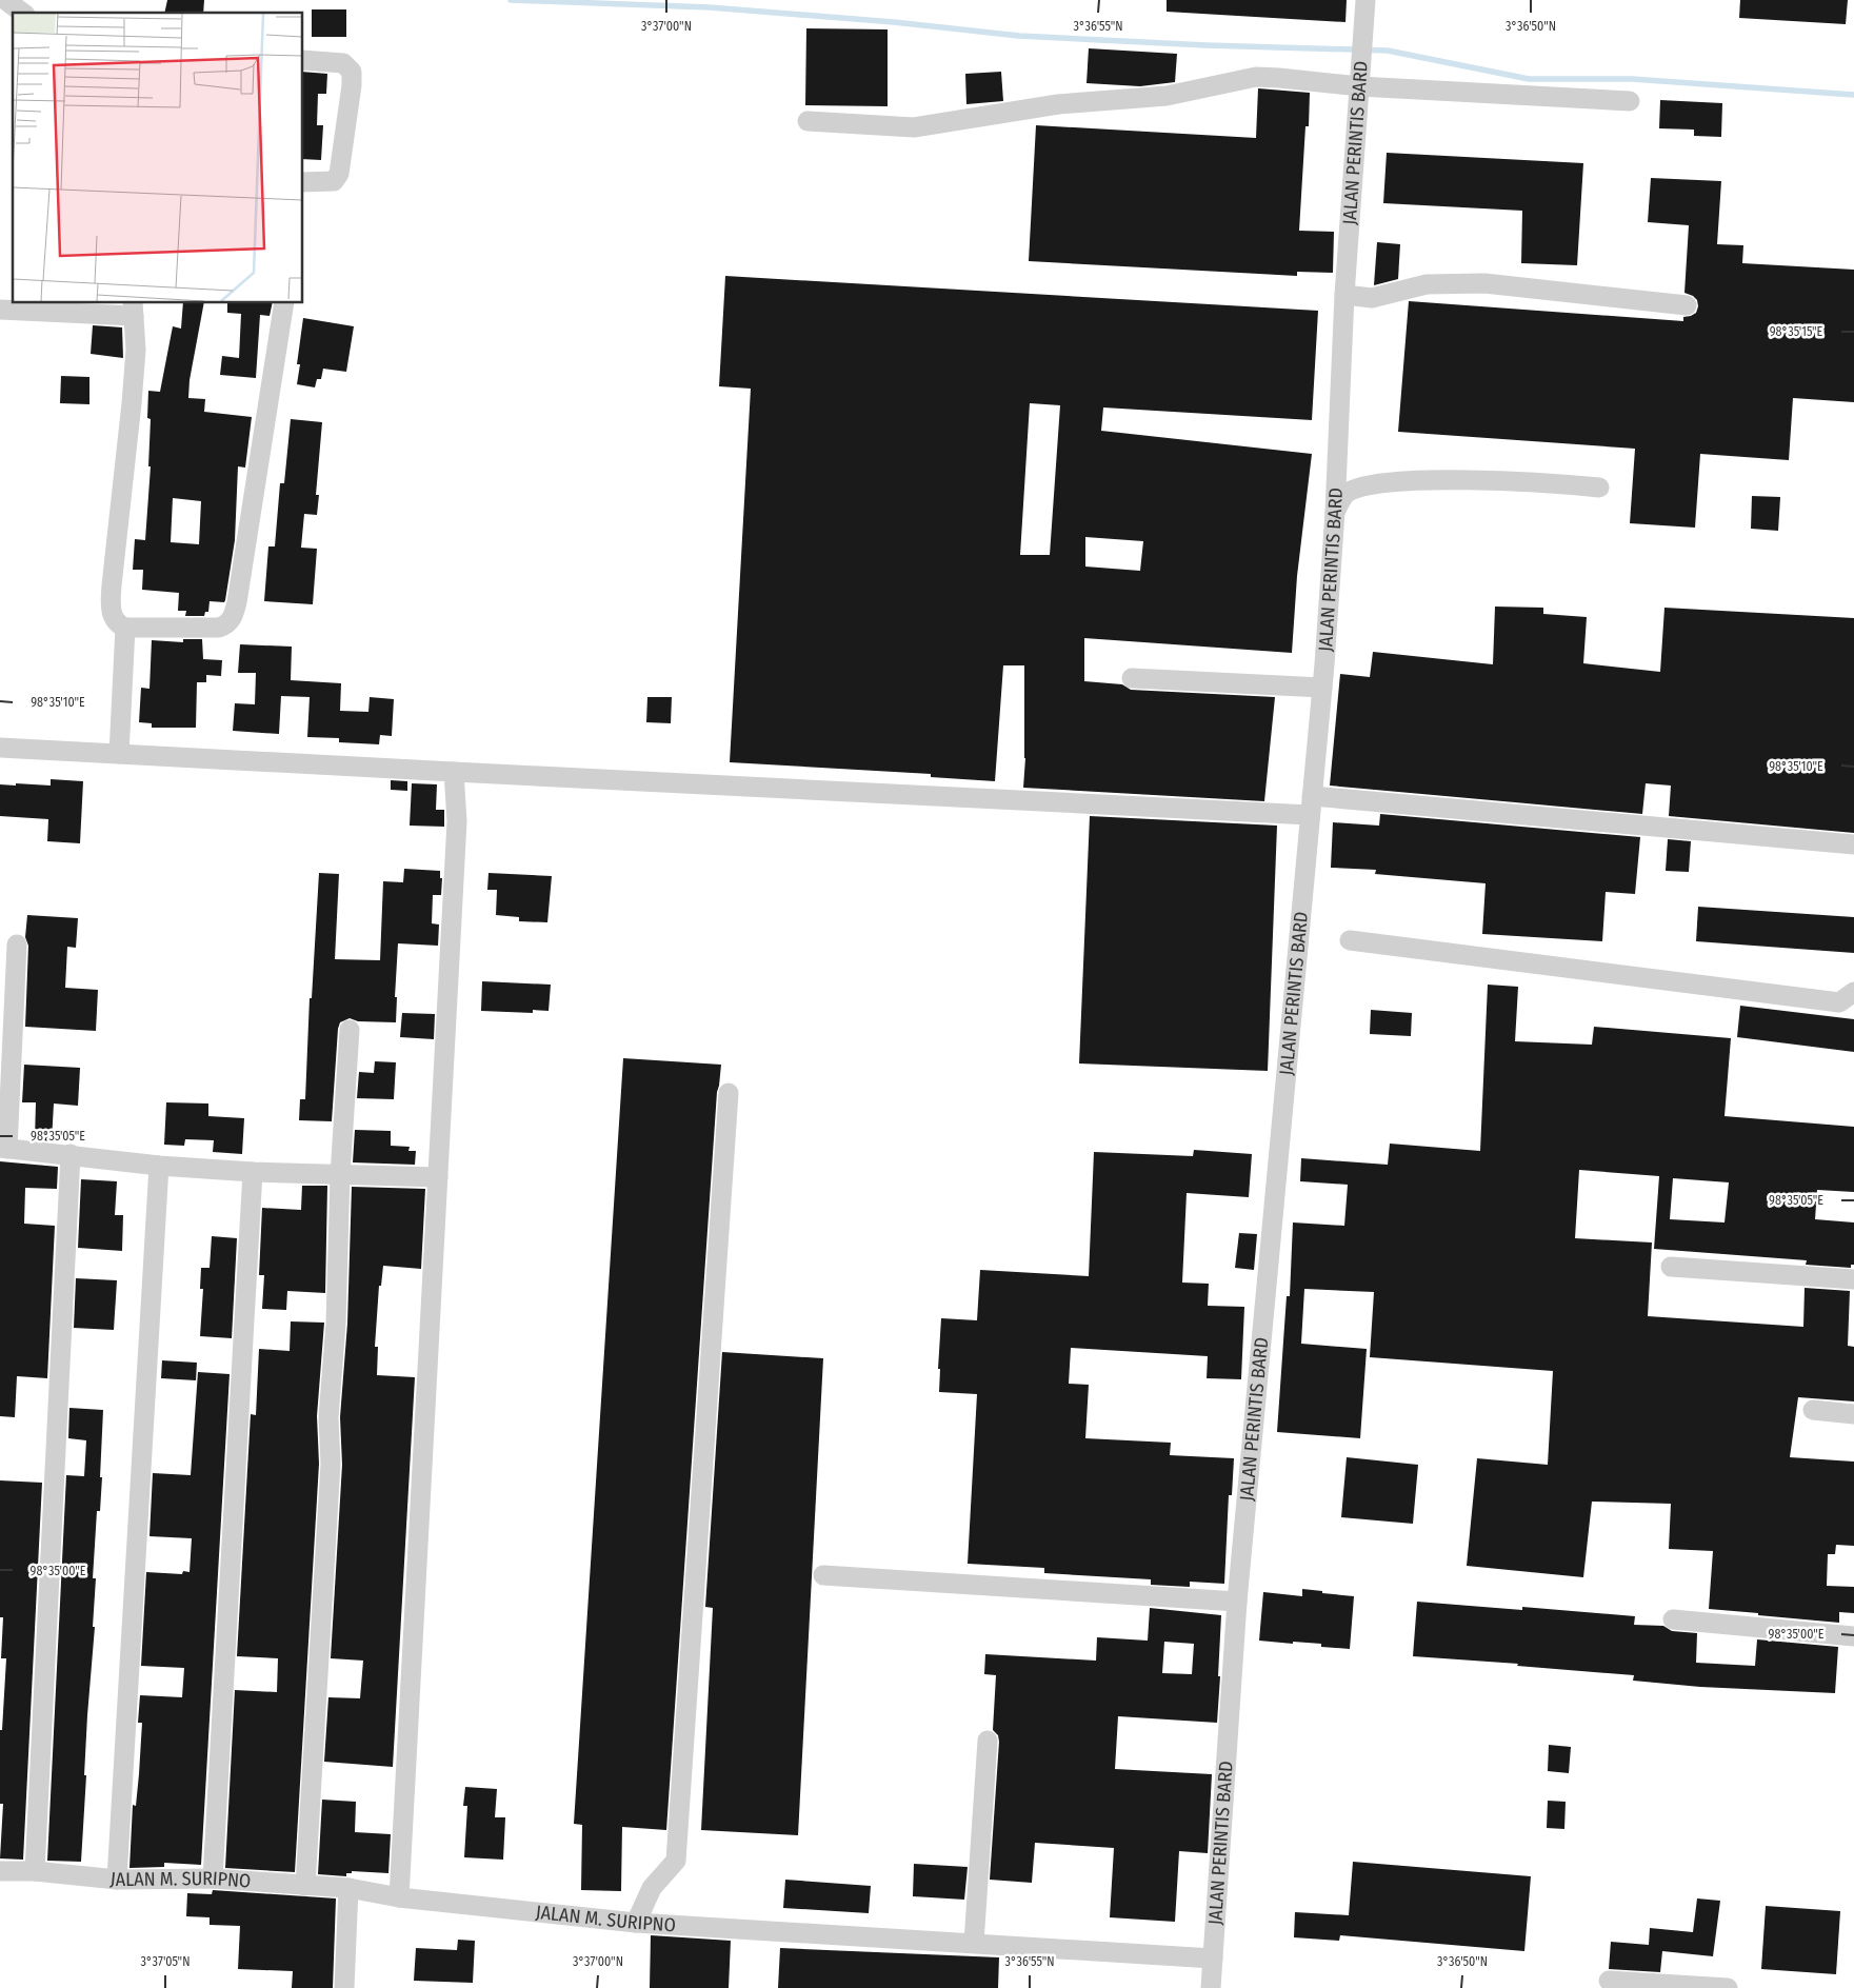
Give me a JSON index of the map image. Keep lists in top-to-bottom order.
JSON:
{
  "streets": {
    "street": ["JALAN PERINTIS BARD", "JALAN M. SURIPNO"]
  },
  "crossings": [
    ["JALAN PERINTIS BARD", "JALAN M. SURIPNO"]
  ],
  "coordinates": [
    "3°37'00\"N",
    "3°36'55\"N",
    "3°36'50\"N",
    "98°35'15\"E",
    "98°35'10\"E",
    "98°35'05\"E",
    "98°35'00\"E",
    "3°37'05\"N"
  ]
}
